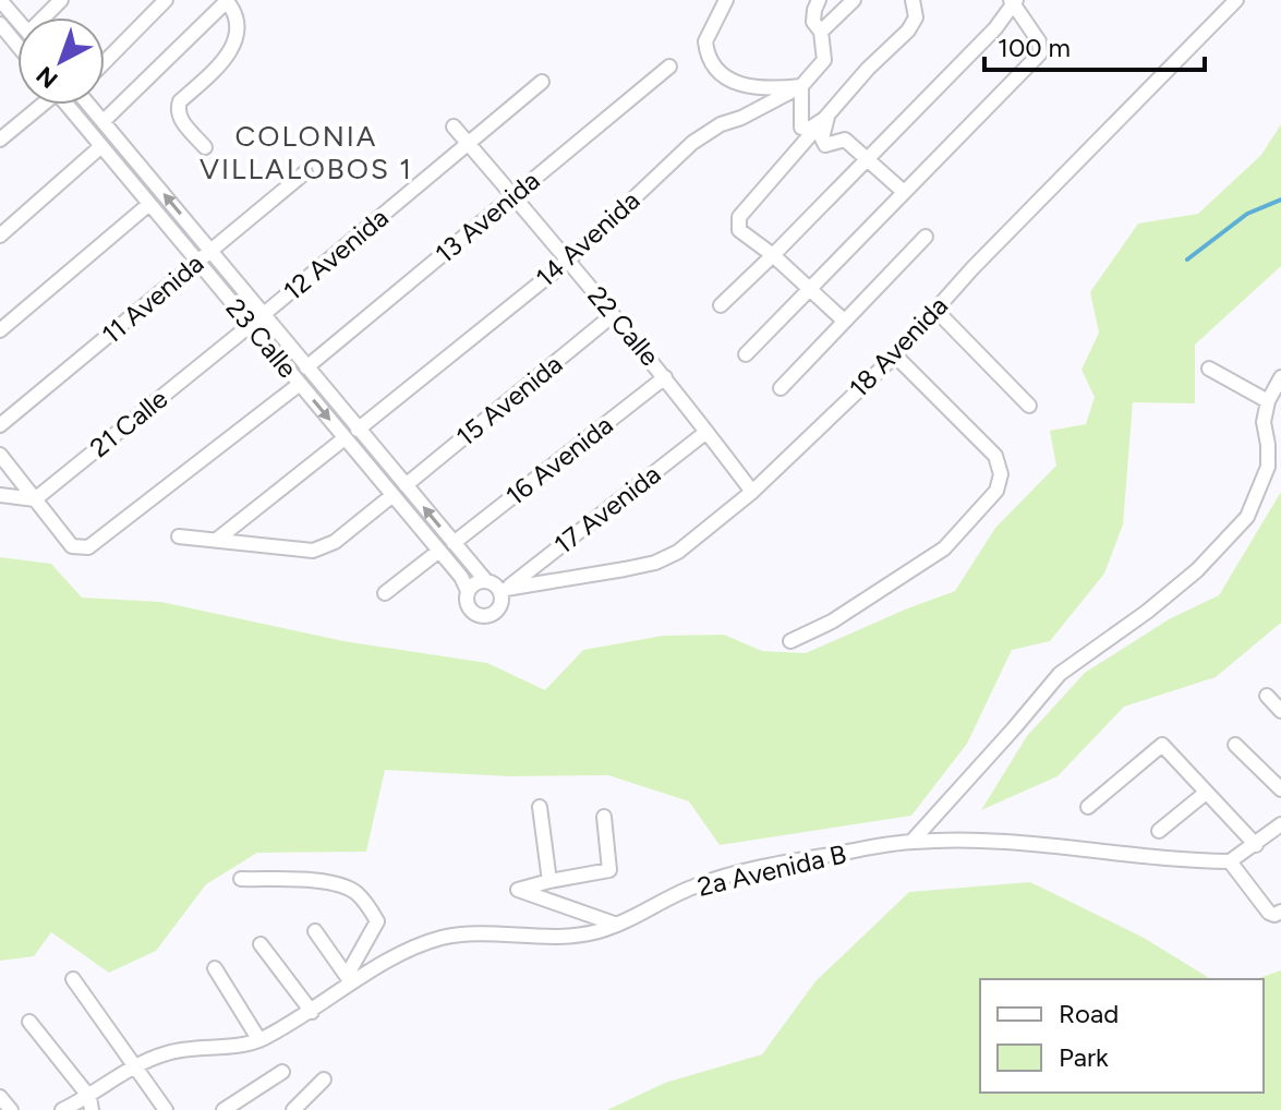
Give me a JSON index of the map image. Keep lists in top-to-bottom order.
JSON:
{
  "streets": {
    "street": [
      "13 Avenida",
      "14 Avenida",
      "12 Avenida",
      "11 Avenida",
      "22 Calle",
      "23 Calle",
      "18 Avenida",
      "15 Avenida",
      "21 Calle",
      "16 Avenida",
      "17 Avenida",
      "2a Avenida B"
    ]
  },
  "crossings": [
    ["13 Avenida", "22 Calle"],
    ["13 Avenida", "23 Calle"],
    ["14 Avenida", "22 Calle"],
    ["14 Avenida", "23 Calle"],
    ["12 Avenida", "22 Calle"],
    ["12 Avenida", "23 Calle"],
    ["12 Avenida", "21 Calle"],
    ["11 Avenida", "23 Calle"],
    ["22 Calle", "18 Avenida"],
    ["22 Calle", "15 Avenida"],
    ["22 Calle", "16 Avenida"],
    ["22 Calle", "17 Avenida"],
    ["23 Calle", "18 Avenida"],
    ["23 Calle", "15 Avenida"],
    ["23 Calle", "21 Calle"],
    ["23 Calle", "16 Avenida"],
    ["23 Calle", "17 Avenida"],
    ["18 Avenida", "17 Avenida"]
  ],
  "districts": ["COLONIA VILLALOBOS 1"],
  "legend": ["Road", "Park"],
  "scale_bar": "100 m",
  "north": "bottom left"
}
